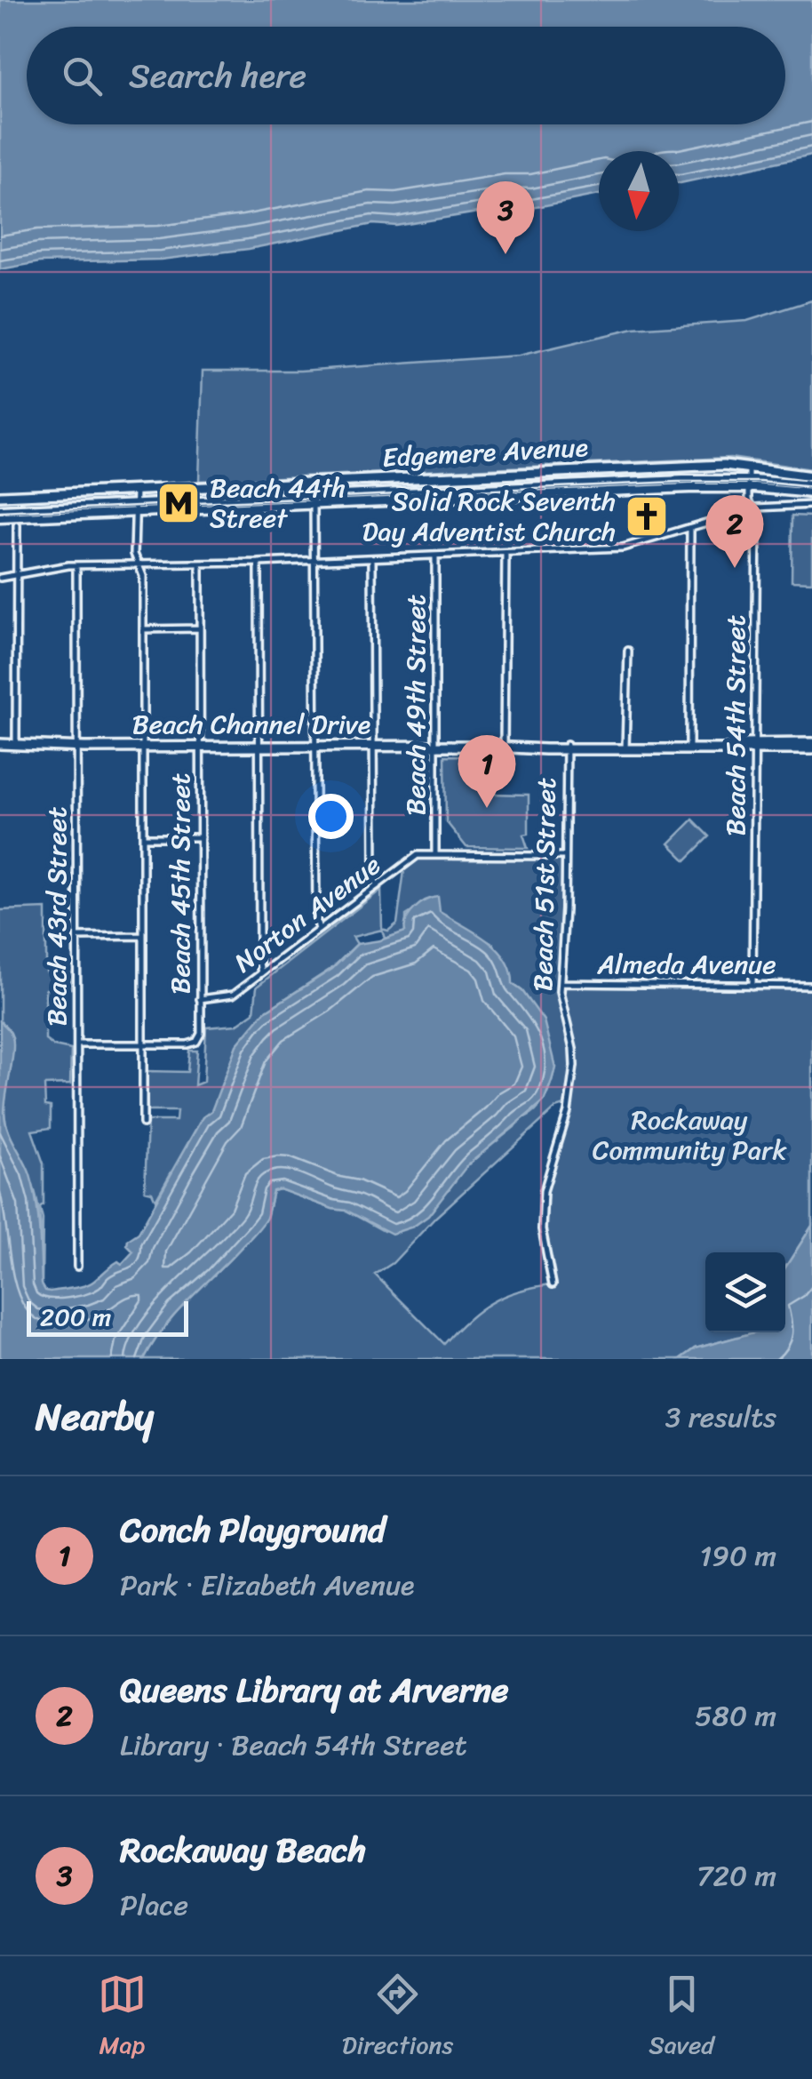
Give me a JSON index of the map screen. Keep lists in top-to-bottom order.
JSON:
{
  "streets": {
    "main road": ["Edgemere Avenue", "Beach Channel Drive"],
    "street": [
      "Beach 49th Street",
      "Beach 54th Street",
      "Beach 45th Street",
      "Beach 51st Street",
      "Norton Avenue",
      "Beach 43rd Street",
      "Almeda Avenue"
    ]
  },
  "crossings": [
    ["Edgemere Avenue", "Beach 54th Street"],
    ["Beach 49th Street", "Beach Channel Drive"],
    ["Beach 49th Street", "Norton Avenue"],
    ["Beach Channel Drive", "Beach 54th Street"],
    ["Beach Channel Drive", "Beach 45th Street"],
    ["Beach Channel Drive", "Beach 51st Street"],
    ["Beach Channel Drive", "Beach 43rd Street"],
    ["Beach 54th Street", "Almeda Avenue"],
    ["Beach 45th Street", "Norton Avenue"],
    ["Beach 51st Street", "Almeda Avenue"]
  ],
  "parks": ["Rockaway Community Park"],
  "places": {
    "metro station": ["Beach 44th Street"],
    "church": ["Solid Rock Seventh Day Adventist Church"]
  },
  "scale_bar": "200 m",
  "north": "bottom",
  "page": {
    "search": "Search here",
    "pins": ["3", "2", "1"],
    "scale": "200 m",
    "heading": ["Nearby", "3 results"],
    "list": [
      {
        "mark": "1",
        "name": "Conch Playground",
        "note": "Park · Elizabeth Avenue",
        "value": "190 m"
      },
      {
        "mark": "2",
        "name": "Queens Library at Arverne",
        "note": "Library · Beach 54th Street",
        "value": "580 m"
      },
      {
        "mark": "3",
        "name": "Rockaway Beach",
        "note": "Place",
        "value": "720 m"
      }
    ],
    "nav": ["Map", "Directions", "Saved"]
  }
}
